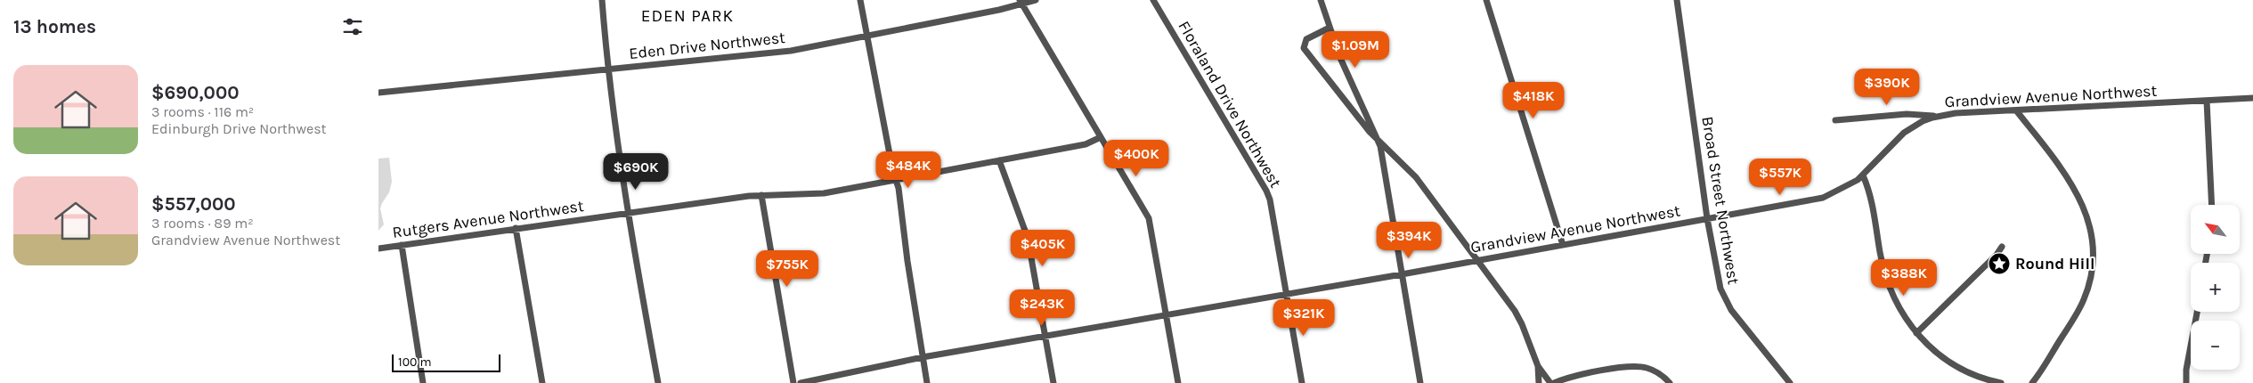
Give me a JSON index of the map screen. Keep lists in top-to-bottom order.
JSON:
{
  "streets": {
    "street": [
      "Eden Drive Northwest",
      "Grandview Avenue Northwest",
      "Floraland Drive Northwest",
      "Broad Street Northwest",
      "Rutgers Avenue Northwest"
    ]
  },
  "crossings": [
    ["Grandview Avenue Northwest", "Floraland Drive Northwest"],
    ["Grandview Avenue Northwest", "Broad Street Northwest"]
  ],
  "districts": ["EDEN PARK"],
  "places": {
    "place": ["Round Hill"]
  },
  "scale_bar": "100 m",
  "north": "top left",
  "page": {
    "heading": "13 homes",
    "price": [
      "$1.09M",
      "$390K",
      "$418K",
      "$400K",
      "$484K",
      "$690K",
      "$557K",
      "$394K",
      "$405K",
      "$755K",
      "$388K",
      "$243K",
      "$321K"
    ],
    "list": [
      {
        "name": "$690,000",
        "note": "3 rooms · 116 m² · Edinburgh Drive Northwest"
      },
      {
        "name": "$557,000",
        "note": "3 rooms · 89 m² · Grandview Avenue Northwest"
      }
    ],
    "map_buttons": ["+", "−"],
    "scale": "100 m"
  }
}
